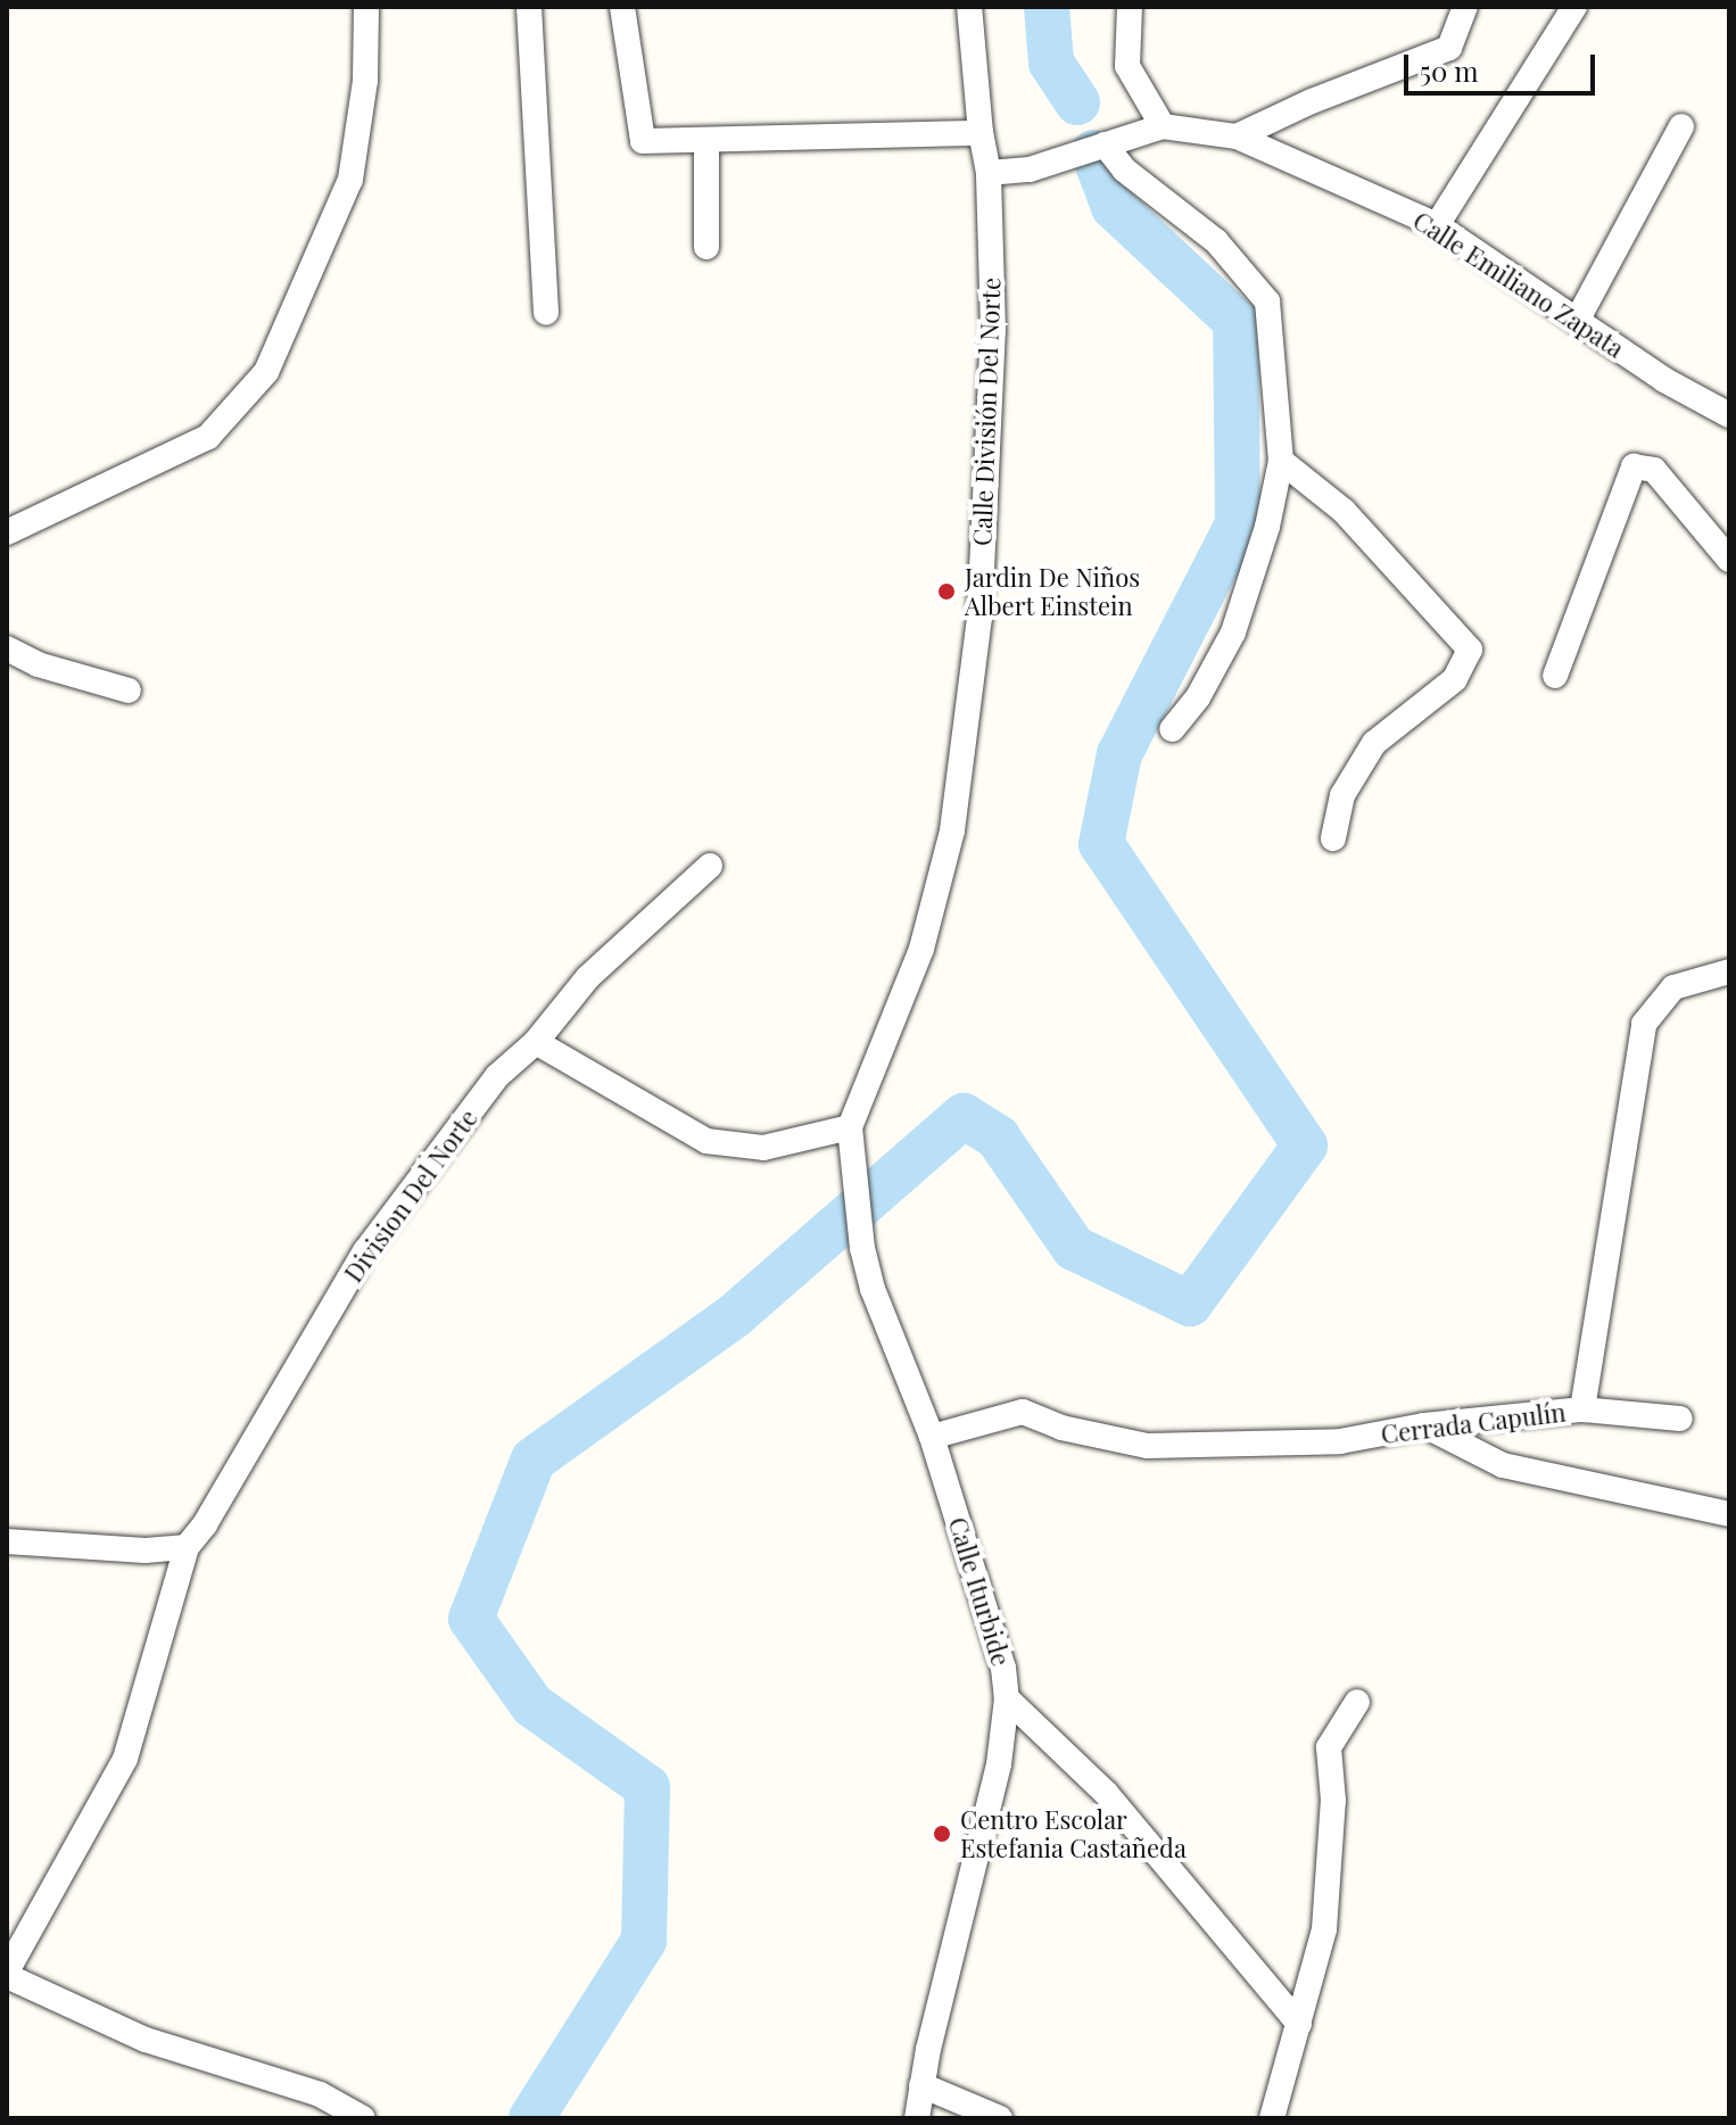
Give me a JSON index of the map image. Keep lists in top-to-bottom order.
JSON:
{
  "streets": {
    "street": [
      "Calle Emiliano Zapata",
      "Calle División Del Norte",
      "Division Del Norte",
      "Cerrada Capulín",
      "Calle Iturbide"
    ]
  },
  "crossings": [
    ["Calle Emiliano Zapata", "Calle División Del Norte"],
    ["Calle División Del Norte", "Calle Iturbide"],
    ["Cerrada Capulín", "Calle Iturbide"]
  ],
  "places": ["Jardin De Niños Albert Einstein", "Centro Escolar Estefania Castañeda"],
  "scale_bar": "50 m"
}
